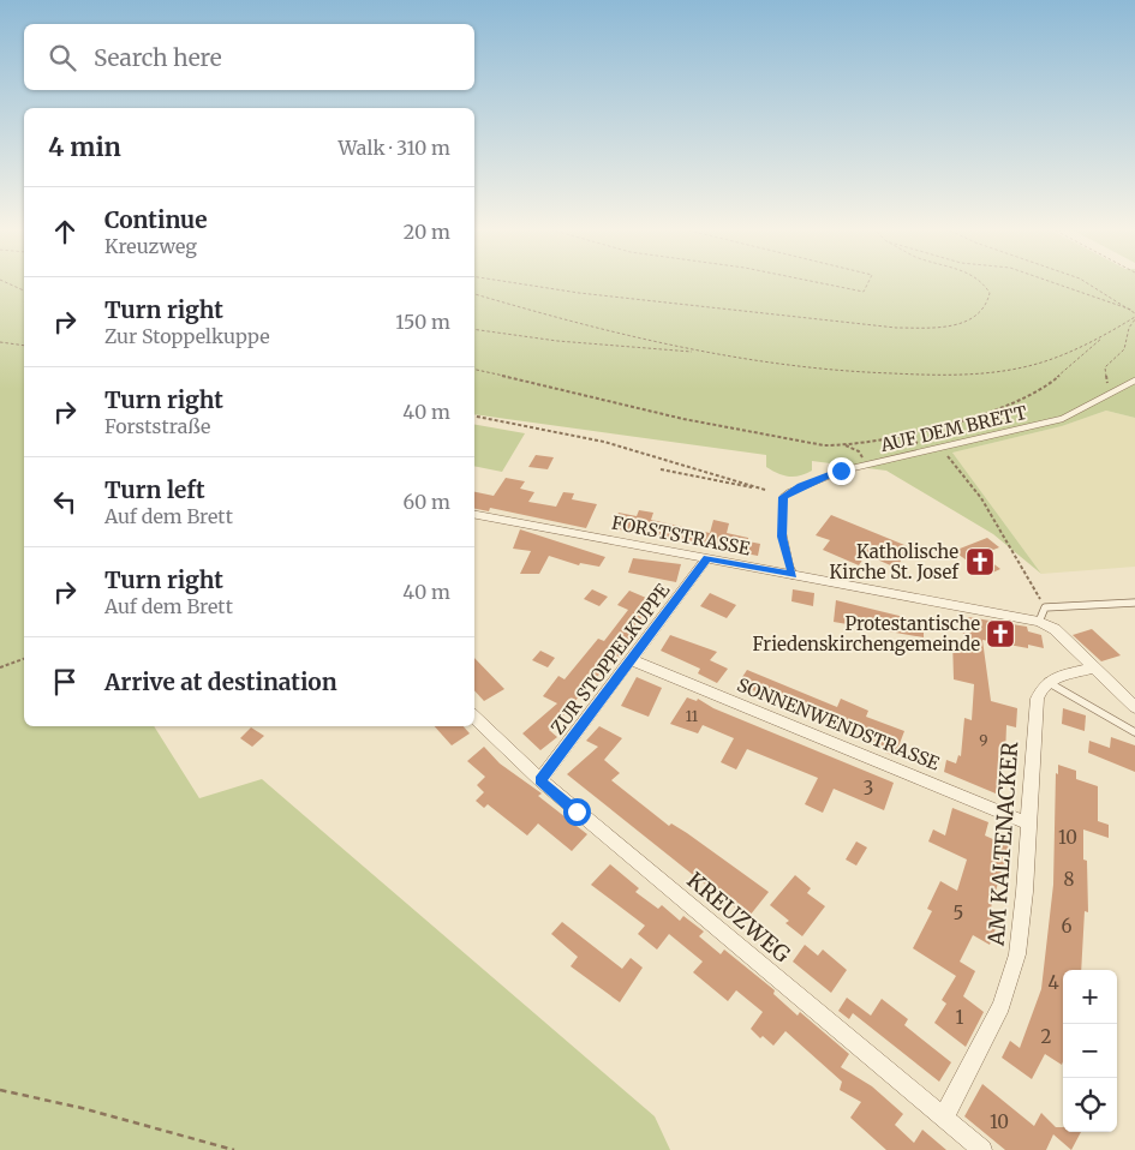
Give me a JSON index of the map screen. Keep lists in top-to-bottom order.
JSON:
{
  "streets": {
    "street": [
      "FORSTSTRASSE",
      "ZUR STOPPELKUPPE",
      "SONNENWENDSTRASSE",
      "AM KALTENACKER",
      "KREUZWEG"
    ],
    "lane": ["AUF DEM BRETT"]
  },
  "crossings": [
    ["FORSTSTRASSE", "ZUR STOPPELKUPPE"],
    ["ZUR STOPPELKUPPE", "SONNENWENDSTRASSE"],
    ["ZUR STOPPELKUPPE", "KREUZWEG"],
    ["SONNENWENDSTRASSE", "AM KALTENACKER"],
    ["AM KALTENACKER", "KREUZWEG"]
  ],
  "places": {
    "church": ["Katholische Kirche St. Josef", "Protestantische Friedenskirchengemeinde"]
  },
  "house_numbers": [
    "11",
    "9",
    "3",
    "10",
    "8",
    "5",
    "6",
    "4",
    "1",
    "2",
    "10"
  ],
  "page": {
    "search": "Search here",
    "heading": ["4 min", "Walk · 310 m"],
    "list": [
      ["Continue", "Kreuzweg", "20 m"],
      ["Turn right", "Zur Stoppelkuppe", "150 m"],
      ["Turn right", "Forststraße", "40 m"],
      ["Turn left", "Auf dem Brett", "60 m"],
      ["Turn right", "Auf dem Brett", "40 m"],
      "Arrive at destination"
    ],
    "map_buttons": ["+", "−"]
  }
}
